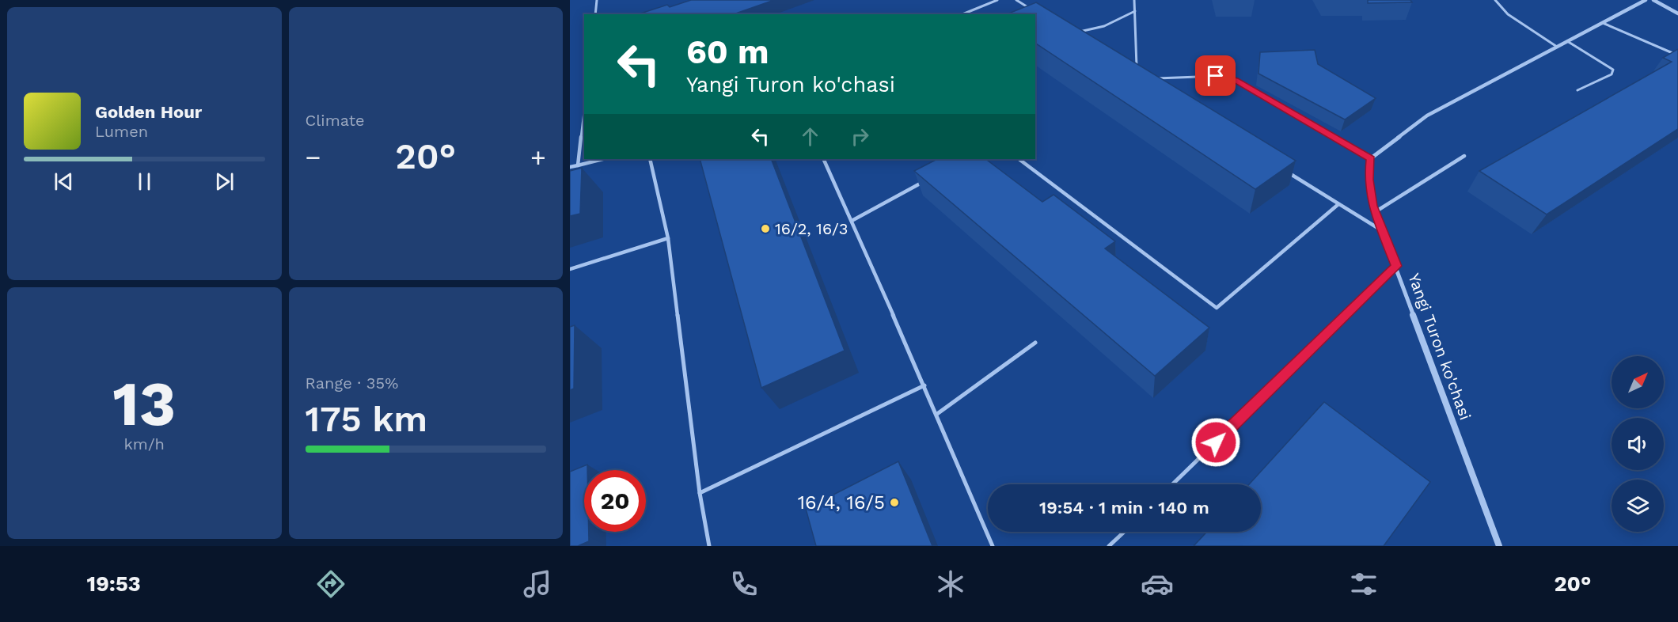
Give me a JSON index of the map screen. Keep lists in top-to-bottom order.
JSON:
{
  "streets": {
    "street": ["Yangi Turon ko'chasi"]
  },
  "places": ["16/2, 16/3", "16/4, 16/5"],
  "north": "top right",
  "page": {
    "tile": [
      "Climate",
      ["13", "km/h"],
      ["Range · 35%", "175 km"]
    ],
    "turn": ["60 m", "Yangi Turon ko'chasi"],
    "song": ["Golden Hour", "Lumen"],
    "heat": ["−", "20°", "+"],
    "limit": "20",
    "trip": "19:54 · 1 min · 140 m",
    "tabs": ["19:53", "20°"]
  }
}
